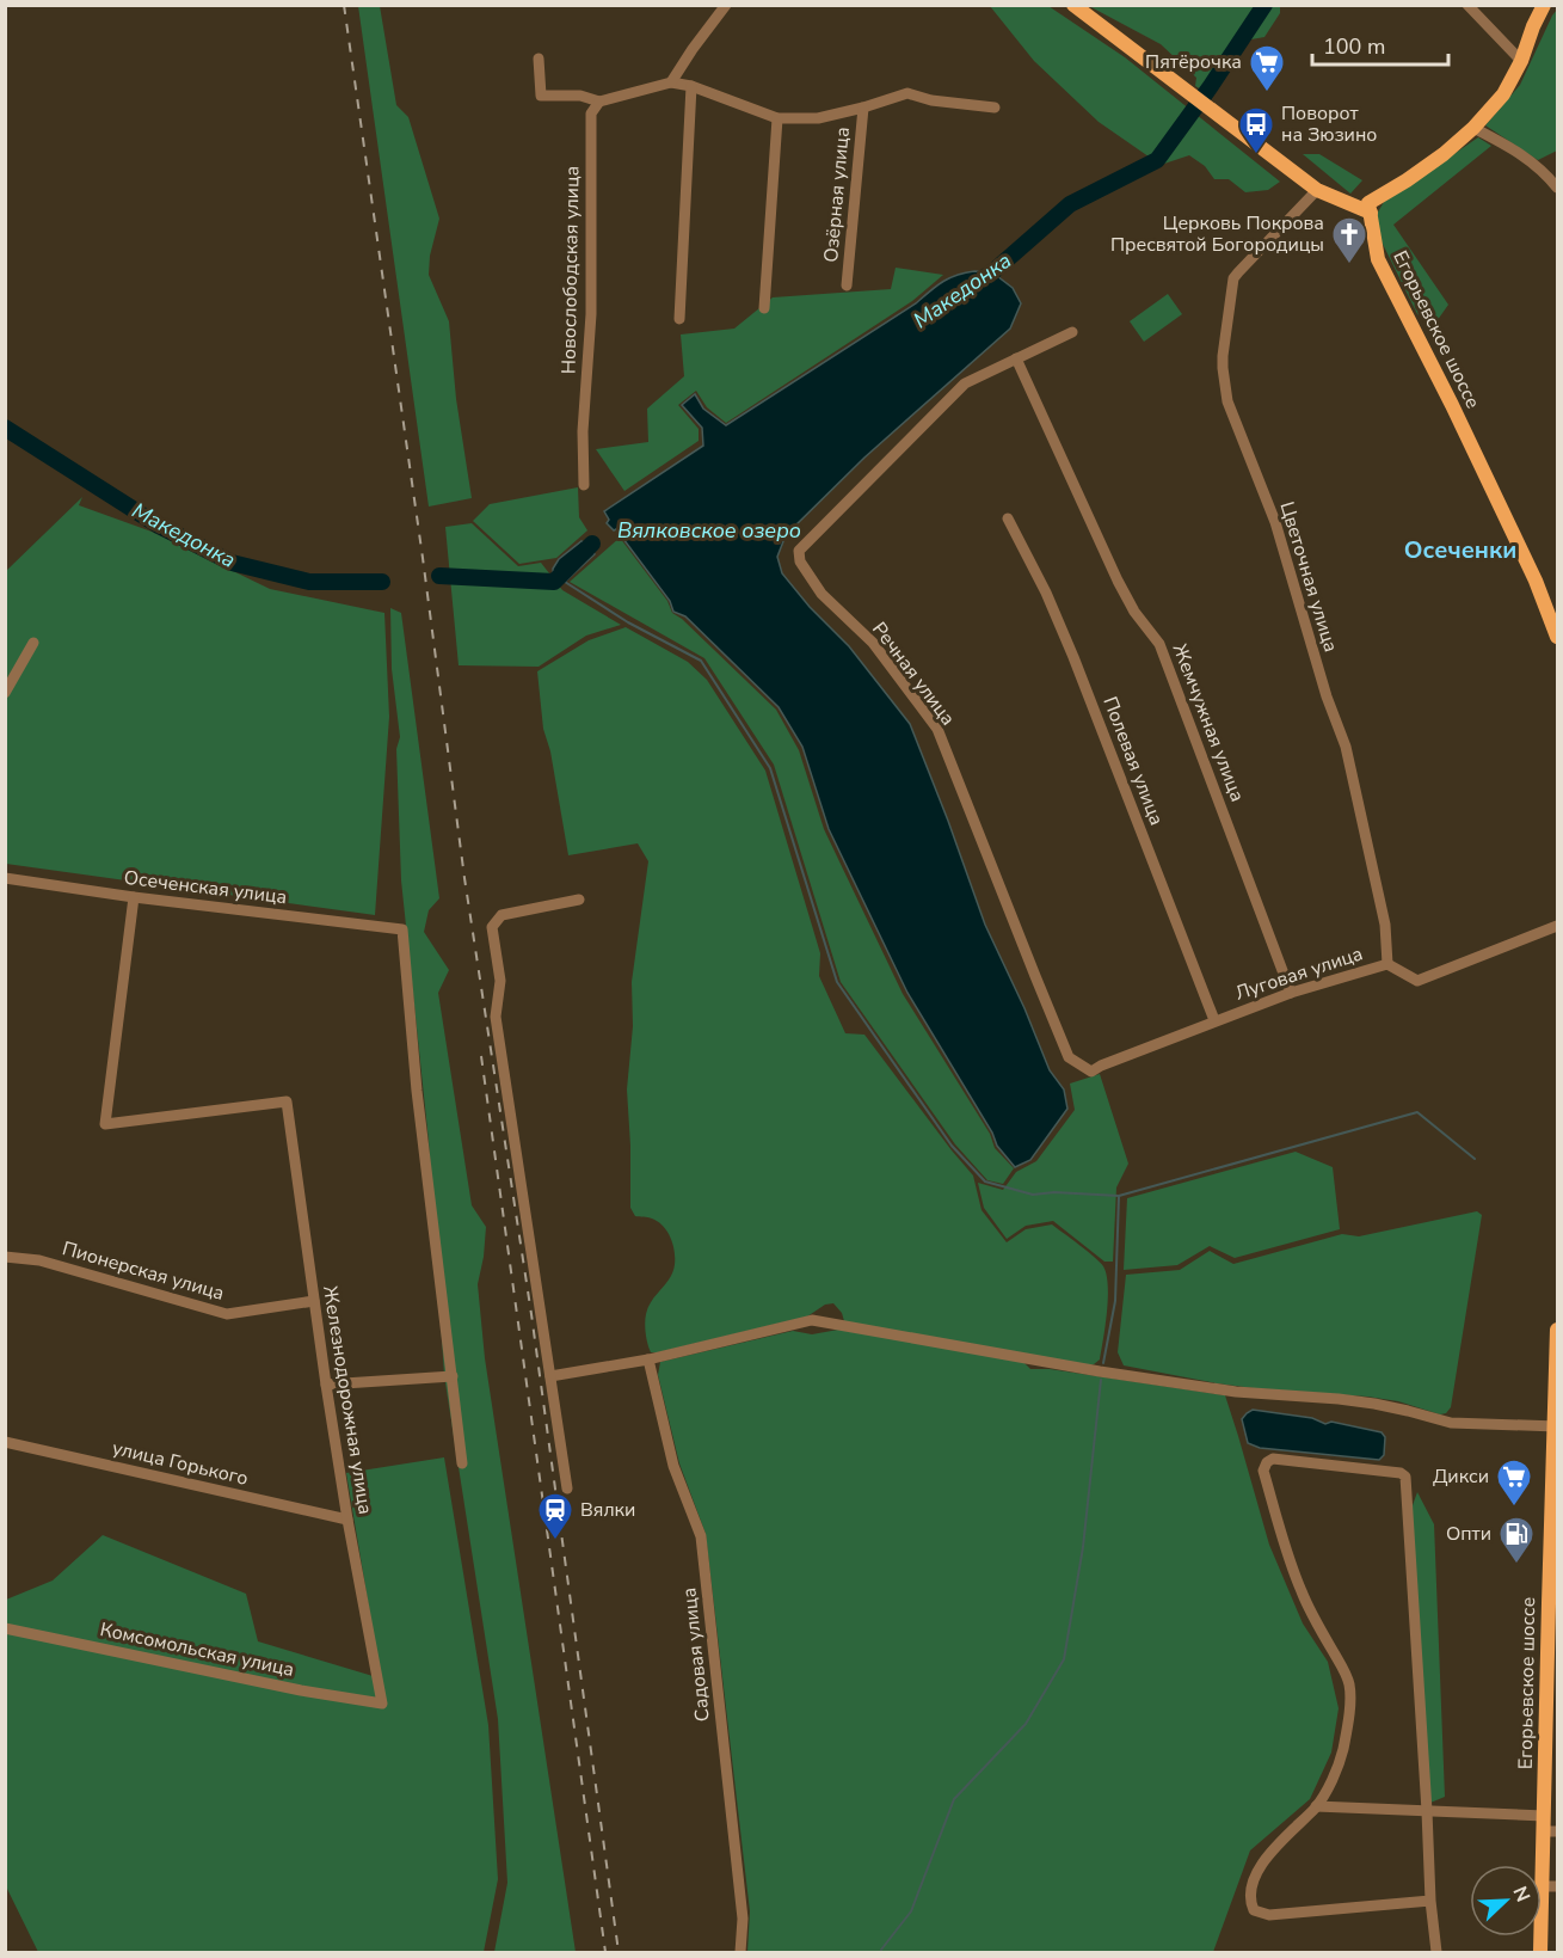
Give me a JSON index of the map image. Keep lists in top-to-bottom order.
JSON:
{
  "streets": {
    "main road": ["Егорьевское шоссе"],
    "street": [
      "Озёрная улица",
      "Новослободская улица",
      "Цветочная улица",
      "Речная улица",
      "Жемчужная улица",
      "Полевая улица",
      "Осеченская улица",
      "Луговая улица",
      "Пионерская улица",
      "Железнодорожная улица",
      "улица Горького",
      "Комсомольская улица",
      "Садовая улица"
    ]
  },
  "crossings": [
    ["Цветочная улица", "Луговая улица"],
    ["Речная улица", "Жемчужная улица"],
    ["Речная улица", "Луговая улица"],
    ["Жемчужная улица", "Луговая улица"],
    ["Полевая улица", "Луговая улица"],
    ["Осеченская улица", "Железнодорожная улица"],
    ["Пионерская улица", "Железнодорожная улица"],
    ["Железнодорожная улица", "улица Горького"],
    ["Железнодорожная улица", "Комсомольская улица"]
  ],
  "districts": ["Осеченки"],
  "water": ["Македонка", "Вялковское озеро"],
  "places": {
    "supermarket": ["Пятёрочка", "Дикси"],
    "bus stop": ["Поворот на Зюзино"],
    "church": ["Церковь Покрова Пресвятой Богородицы"],
    "station": ["Вялки"],
    "fuel station": ["Опти"]
  },
  "scale_bar": "100 m",
  "north": "top right"
}
